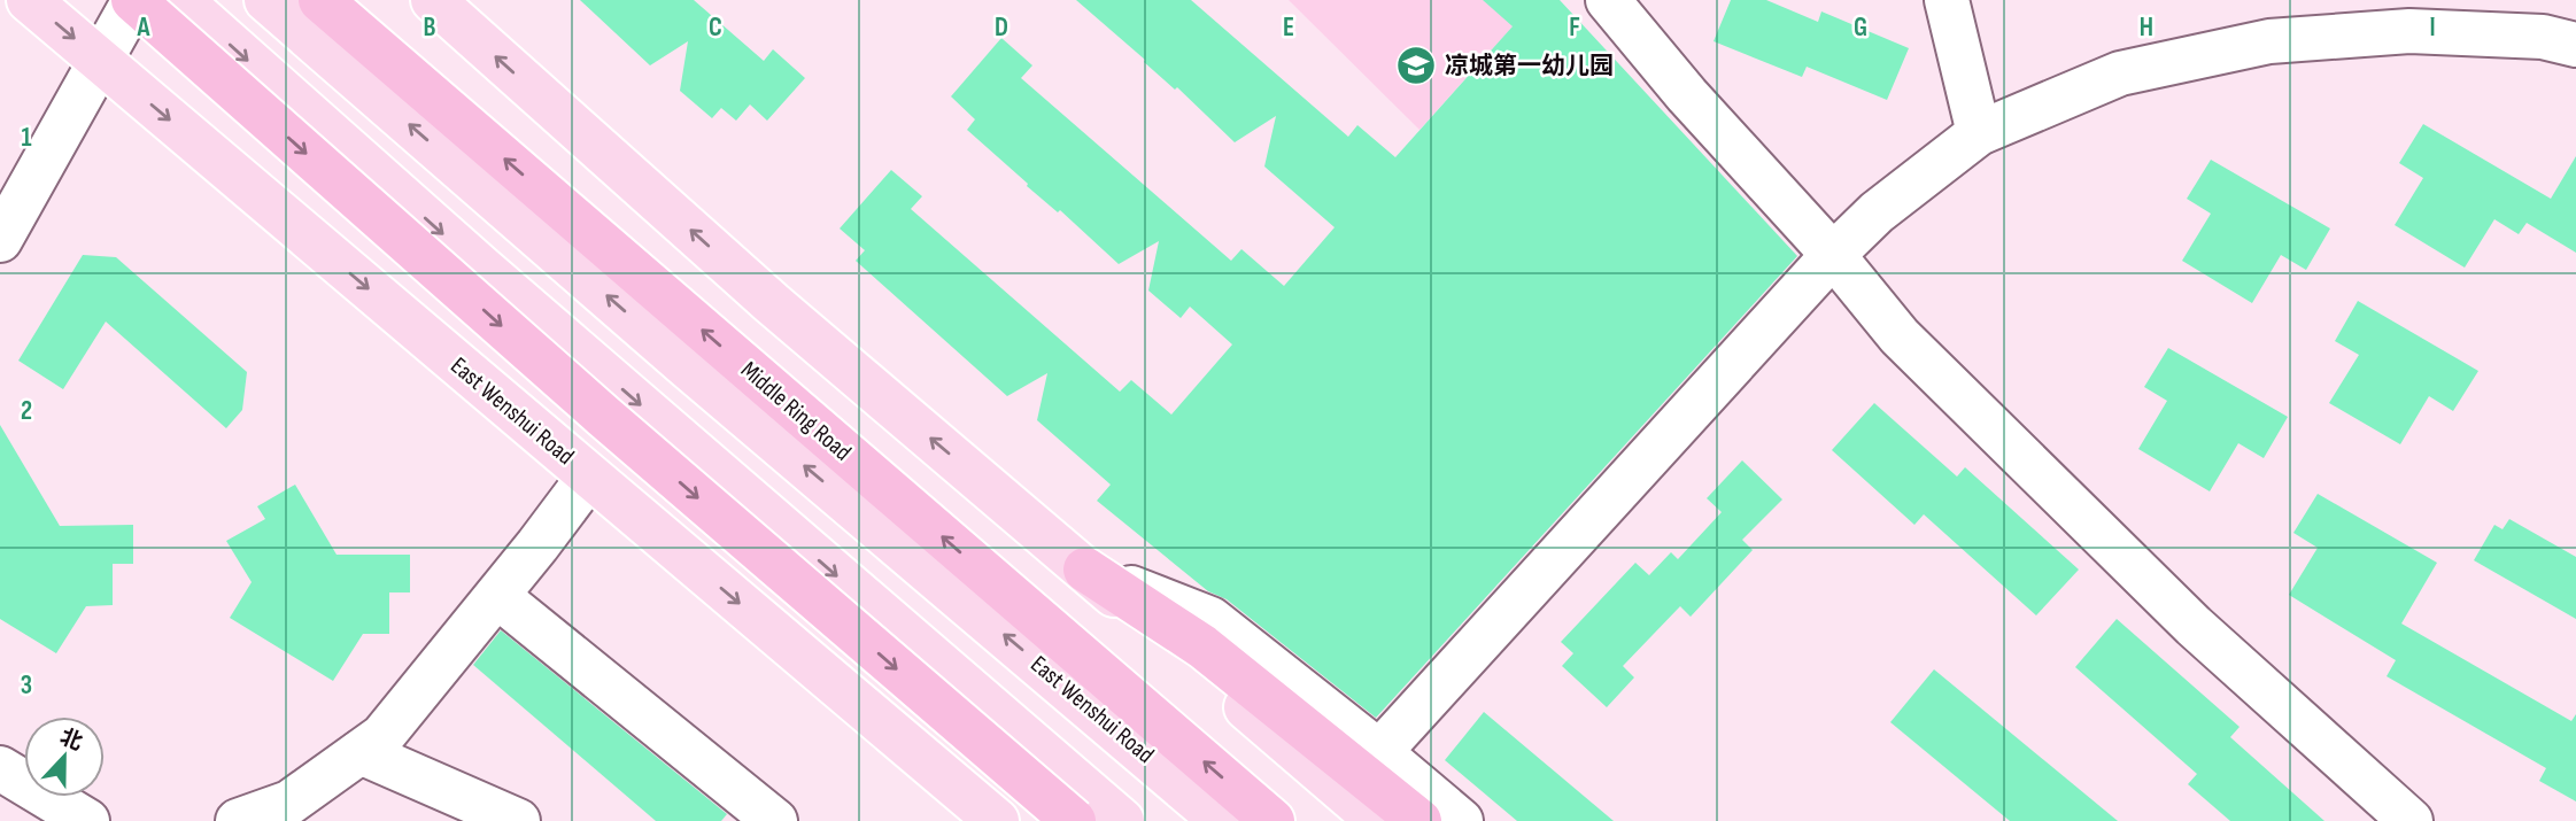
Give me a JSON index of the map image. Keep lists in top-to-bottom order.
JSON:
{
  "streets": {
    "highway": ["Middle Ring Road"],
    "main road": ["East Wenshui Road"]
  },
  "places": {
    "school or university": ["凉城第一幼儿园"]
  },
  "north": "top",
  "grid": {
    "columns": [
      "A",
      "B",
      "C",
      "D",
      "E",
      "F",
      "G",
      "H",
      "I"
    ],
    "rows": ["1", "2", "3"]
  }
}
